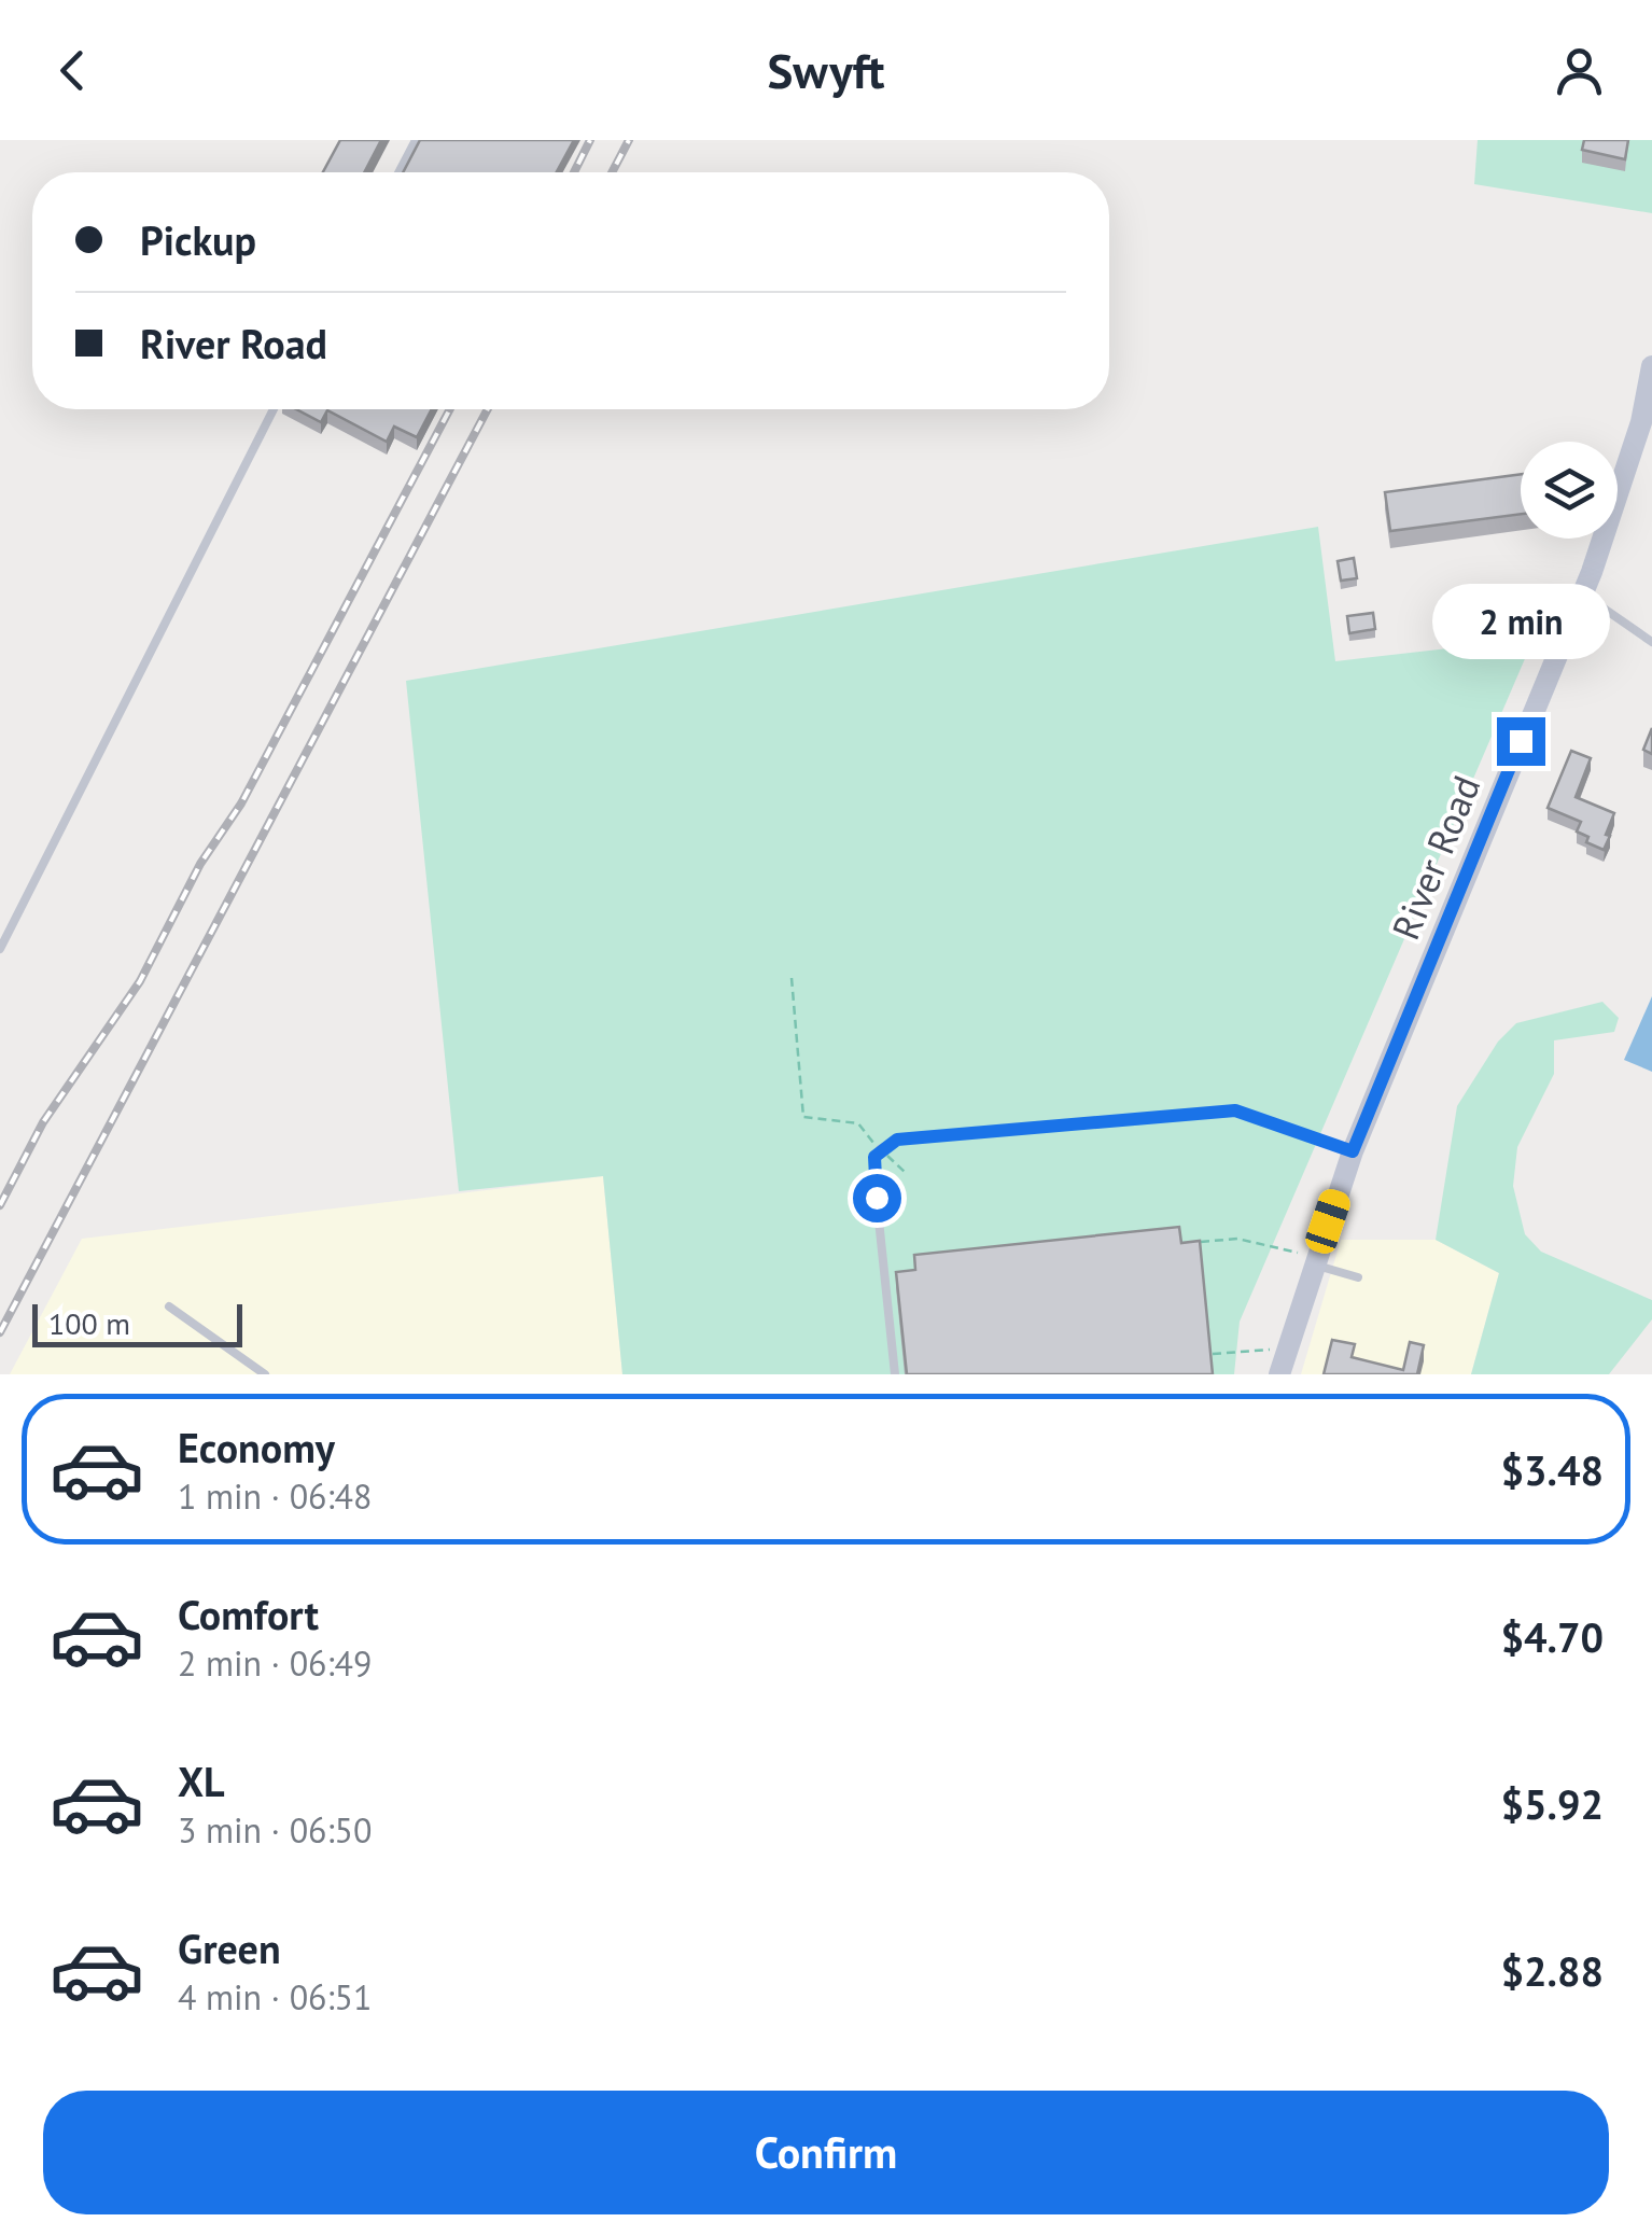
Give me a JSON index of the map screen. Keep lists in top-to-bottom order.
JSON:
{
  "streets": {
    "street": ["River Road"]
  },
  "scale_bar": "100 m",
  "page": {
    "header": "Swyft",
    "banner": ["Pickup", "River Road"],
    "bubble": "2 min",
    "scale": "100 m",
    "list": [
      {
        "name": "Economy",
        "note": "1 min · 06:48",
        "value": "$3.48"
      },
      {
        "name": "Comfort",
        "note": "2 min · 06:49",
        "value": "$4.70"
      },
      {
        "name": "XL",
        "note": "3 min · 06:50",
        "value": "$5.92"
      },
      {
        "name": "Green",
        "note": "4 min · 06:51",
        "value": "$2.88"
      }
    ],
    "buttons": "Confirm"
  }
}
